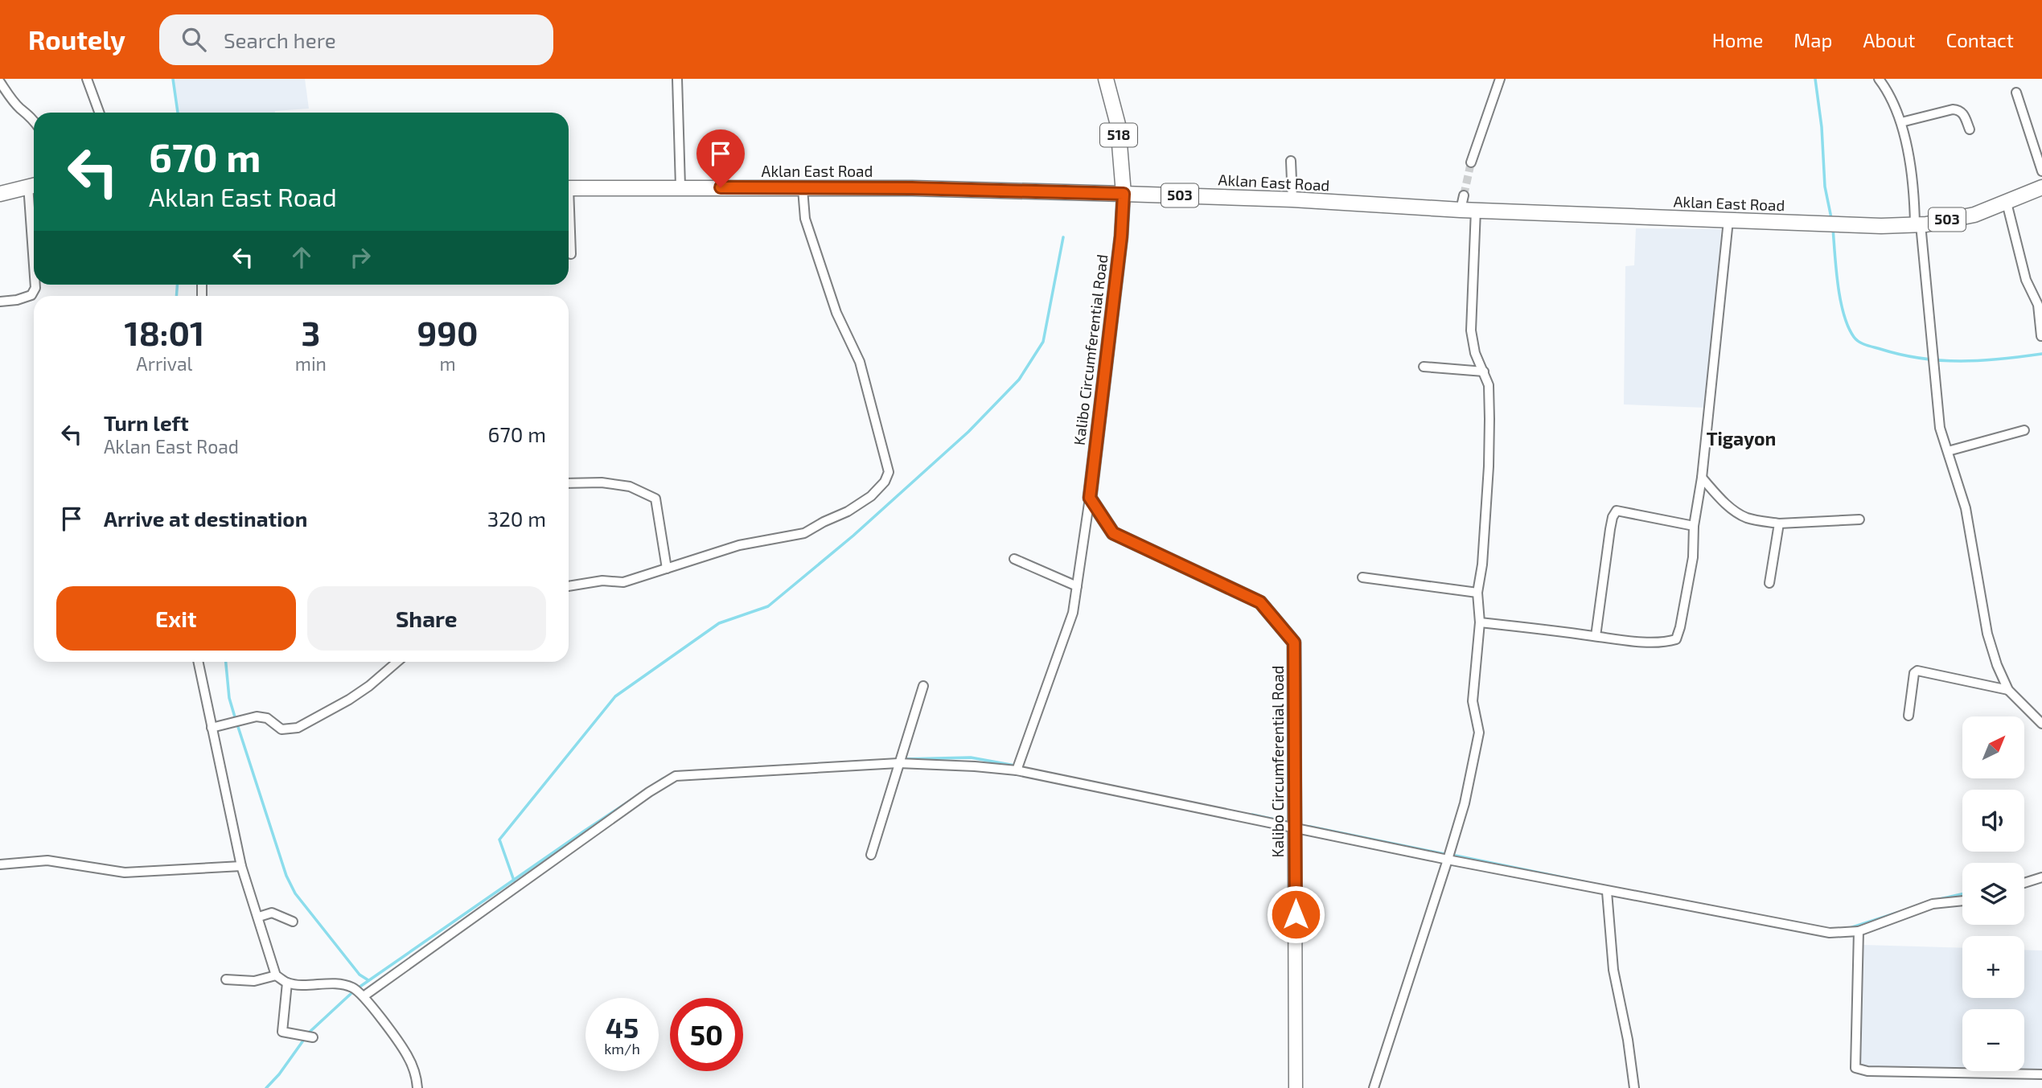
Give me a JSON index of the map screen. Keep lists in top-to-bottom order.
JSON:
{
  "streets": {
    "main road": [
      "518",
      "Aklan East Road",
      "503",
      "Kalibo Circumferential Road"
    ]
  },
  "crossings": [
    ["Aklan East Road", "503"],
    ["Aklan East Road", "Kalibo Circumferential Road"]
  ],
  "districts": ["Tigayon"],
  "north": "top right",
  "page": {
    "header": "Routely",
    "search": "Search here",
    "nav": [
      "Home",
      "Map",
      "About",
      "Contact"
    ],
    "turn": ["670 m", "Aklan East Road"],
    "eta": [
      "18:01",
      "Arrival",
      "3",
      "min",
      "990",
      "m"
    ],
    "list": [
      {
        "name": "Turn left",
        "note": "Aklan East Road",
        "value": "670 m"
      },
      {
        "name": "Arrive at destination",
        "value": "320 m"
      }
    ],
    "buttons": ["Exit", "Share"],
    "map_buttons": ["+", "−"],
    "speed": "45 km/h",
    "limit": "50"
  }
}
